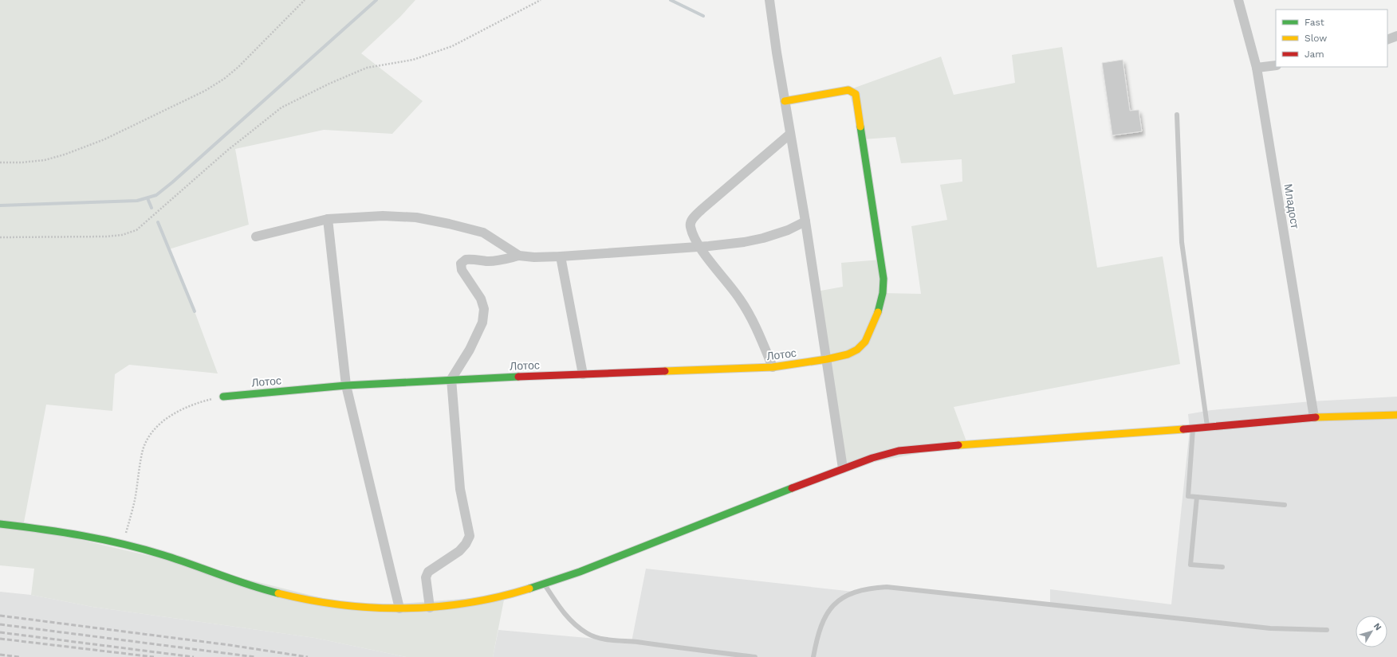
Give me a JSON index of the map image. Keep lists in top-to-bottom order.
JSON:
{
  "streets": {
    "street": ["Младост", "Лотос"]
  },
  "legend": ["Fast", "Slow", "Jam"],
  "north": "top right"
}
